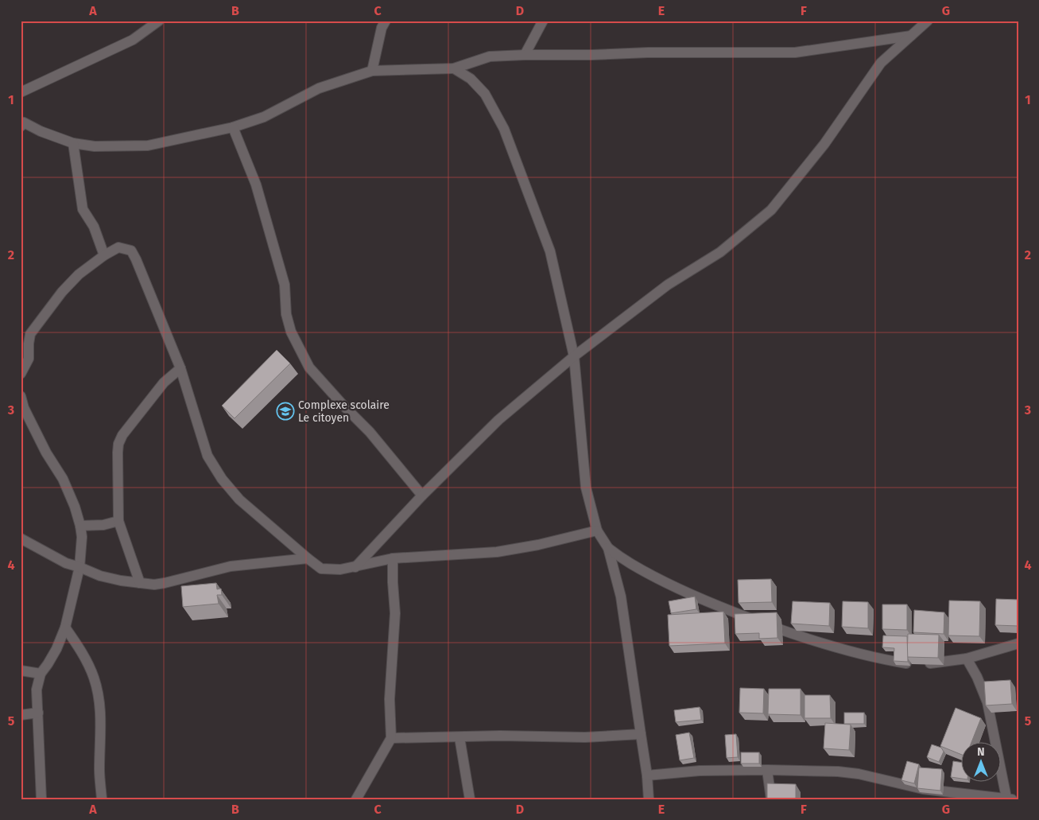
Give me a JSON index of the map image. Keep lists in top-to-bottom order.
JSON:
{
  "places": {
    "school or university": ["Complexe scolaire Le citoyen"]
  },
  "north": "top",
  "grid": {
    "columns": [
      "A",
      "B",
      "C",
      "D",
      "E",
      "F",
      "G"
    ],
    "rows": [
      "1",
      "2",
      "3",
      "4",
      "5"
    ]
  }
}
